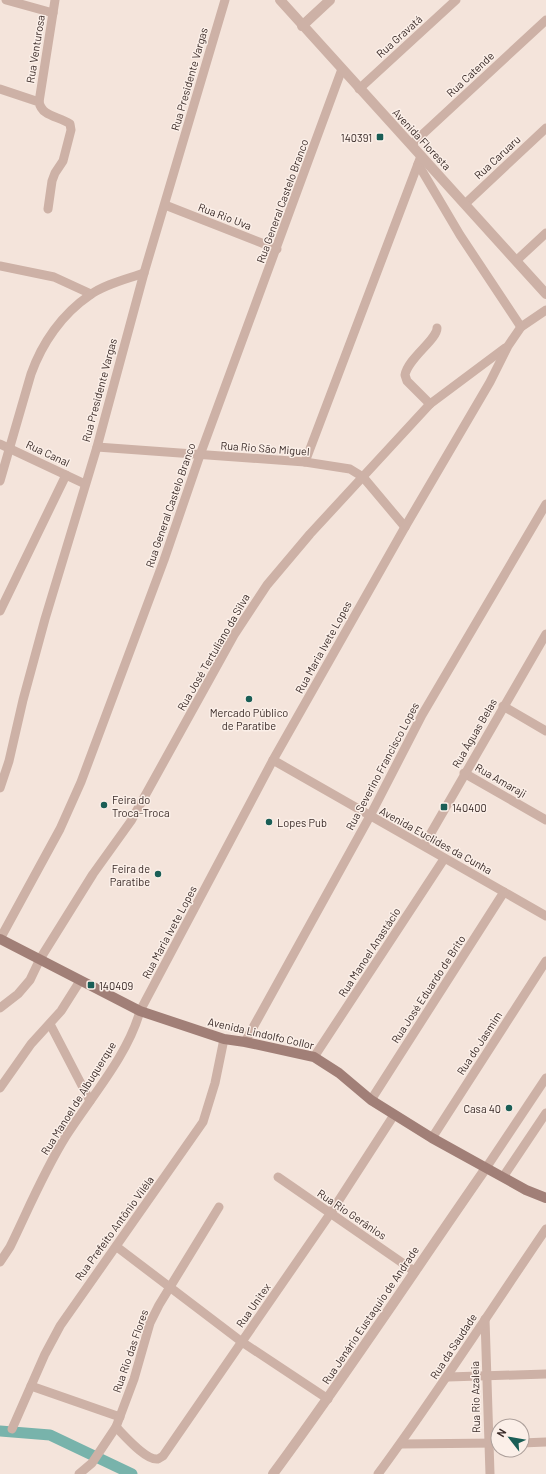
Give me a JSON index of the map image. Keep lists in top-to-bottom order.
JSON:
{
  "streets": {
    "main road": ["Avenida Lindolfo Collor"],
    "street": [
      "Rua Gravatá",
      "Rua Venturosa",
      "Rua Catende",
      "Rua Presidente Vargas",
      "Avenida Floresta",
      "Rua Caruaru",
      "Rua General Castelo Branco",
      "Rua Rio Uva",
      "Rua Rio São Miguel",
      "Rua Canal",
      "Rua Maria Ivete Lopes",
      "Rua José Tertuliano da Silva",
      "Rua Águas Belas",
      "Rua Severino Francisco Lopes",
      "Rua Amaraji",
      "Avenida Euclides da Cunha",
      "Rua Manoel Anastácio",
      "Rua José Eduardo de Brito",
      "Rua do Jasmim",
      "Rua Manoel de Albuquerque",
      "Rua Rio Gerânios",
      "Rua Prefeito Antônio Viléla",
      "Rua Unitex",
      "Rua Jenário Eustaquio de Andrade",
      "Rua da Saudade",
      "Rua Rio das Flores",
      "Rua Rio Azaleia"
    ]
  },
  "crossings": [
    ["Rua Gravatá", "Avenida Floresta"],
    ["Rua Catende", "Avenida Floresta"],
    ["Rua Presidente Vargas", "Rua Rio Uva"],
    ["Rua Presidente Vargas", "Rua Rio São Miguel"],
    ["Rua Presidente Vargas", "Rua Canal"],
    ["Avenida Floresta", "Rua Caruaru"],
    ["Avenida Floresta", "Rua General Castelo Branco"],
    ["Rua General Castelo Branco", "Rua Rio Uva"],
    ["Rua General Castelo Branco", "Rua Rio São Miguel"],
    ["Rua General Castelo Branco", "Avenida Lindolfo Collor"],
    ["Rua Rio São Miguel", "Rua Maria Ivete Lopes"],
    ["Rua Rio São Miguel", "Rua José Tertuliano da Silva"],
    ["Rua Maria Ivete Lopes", "Rua José Tertuliano da Silva"],
    ["Rua Maria Ivete Lopes", "Avenida Euclides da Cunha"],
    ["Rua Maria Ivete Lopes", "Avenida Lindolfo Collor"],
    ["Rua Maria Ivete Lopes", "Rua Manoel de Albuquerque"],
    ["Rua José Tertuliano da Silva", "Avenida Lindolfo Collor"],
    ["Rua Águas Belas", "Rua Amaraji"],
    ["Rua Águas Belas", "Avenida Euclides da Cunha"],
    ["Rua Severino Francisco Lopes", "Avenida Euclides da Cunha"],
    ["Rua Severino Francisco Lopes", "Avenida Lindolfo Collor"],
    ["Avenida Euclides da Cunha", "Rua Manoel Anastácio"],
    ["Avenida Euclides da Cunha", "Rua José Eduardo de Brito"],
    ["Rua Manoel Anastácio", "Avenida Lindolfo Collor"],
    ["Rua José Eduardo de Brito", "Avenida Lindolfo Collor"],
    ["Avenida Lindolfo Collor", "Rua do Jasmim"],
    ["Avenida Lindolfo Collor", "Rua Manoel de Albuquerque"],
    ["Avenida Lindolfo Collor", "Rua Prefeito Antônio Viléla"],
    ["Avenida Lindolfo Collor", "Rua Unitex"],
    ["Avenida Lindolfo Collor", "Rua Jenário Eustaquio de Andrade"],
    ["Rua Rio Gerânios", "Rua Unitex"],
    ["Rua Rio Gerânios", "Rua Jenário Eustaquio de Andrade"],
    ["Rua Unitex", "Rua Rio das Flores"],
    ["Rua da Saudade", "Rua Rio Azaleia"]
  ],
  "places": {
    "transit": ["140391", "140400", "140409"],
    "other": [
      "Mercado Público de Paratibe",
      "Feira do Troca-Troca",
      "Lopes Pub",
      "Feira de Paratibe",
      "Casa 40"
    ]
  },
  "north": "top left"
}
